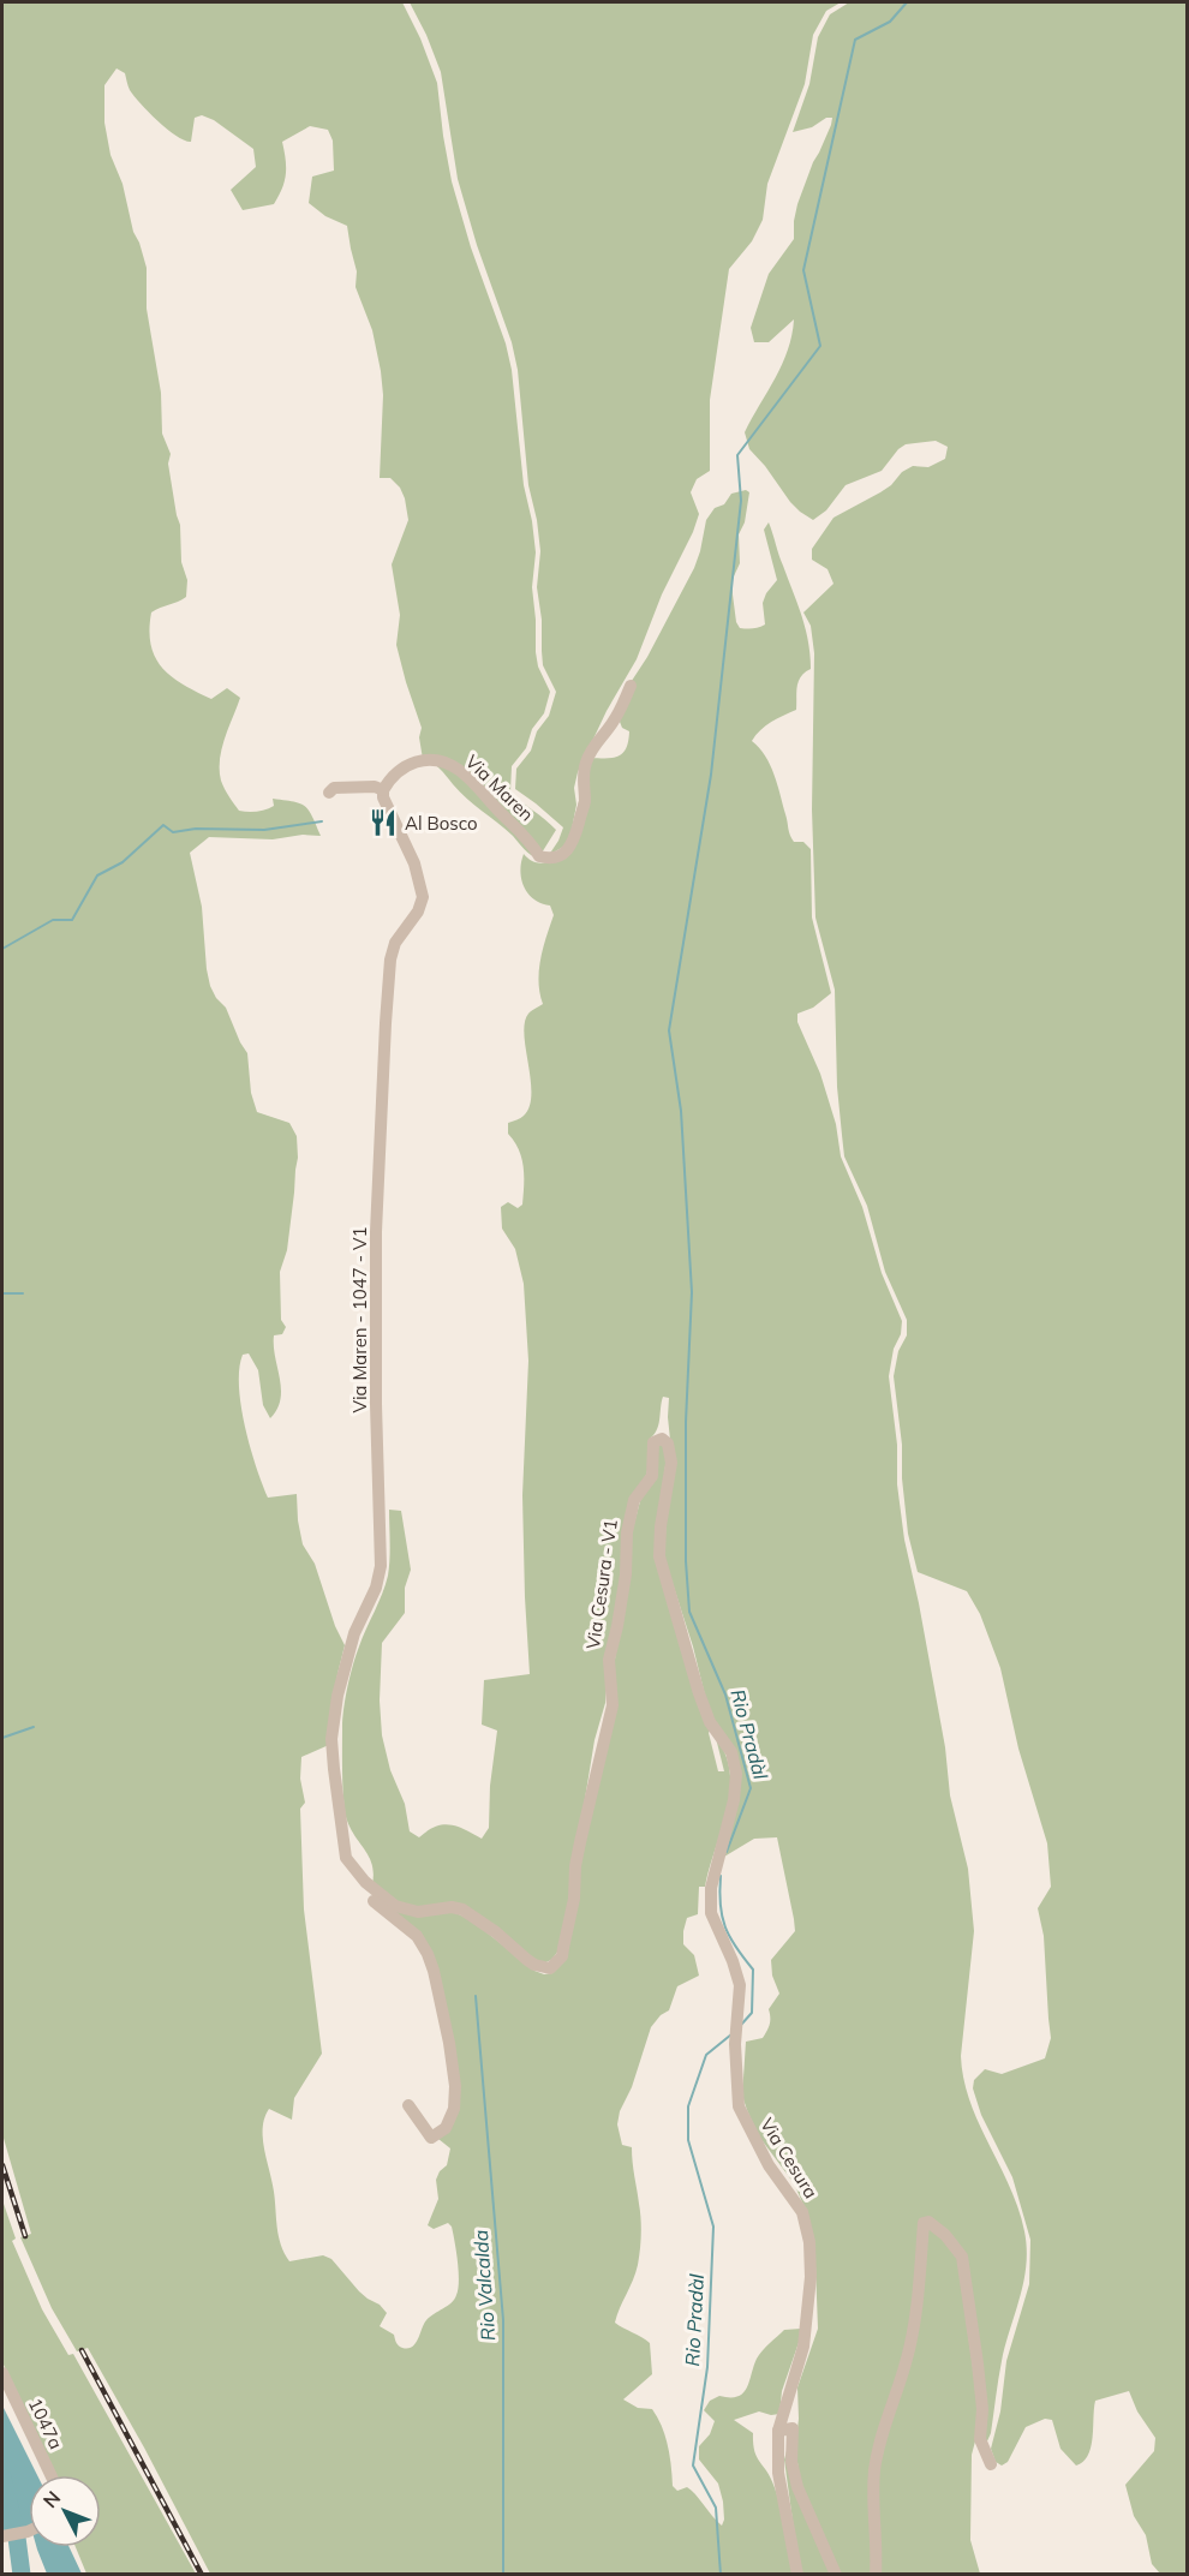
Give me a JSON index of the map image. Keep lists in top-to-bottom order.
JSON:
{
  "streets": {
    "street": [
      "Via Maren",
      "Via Maren - 1047 - V1",
      "Via Cesura - V1",
      "Via Cesura",
      "1047a"
    ]
  },
  "crossings": [
    ["Via Maren", "Via Maren - 1047 - V1"],
    ["Via Maren - 1047 - V1", "Via Cesura - V1"],
    ["Via Cesura - V1", "Via Cesura"]
  ],
  "water": ["Rio Pradàl", "Rio Valcalda"],
  "places": {
    "restaurant": ["Al Bosco"]
  },
  "north": "top left"
}
